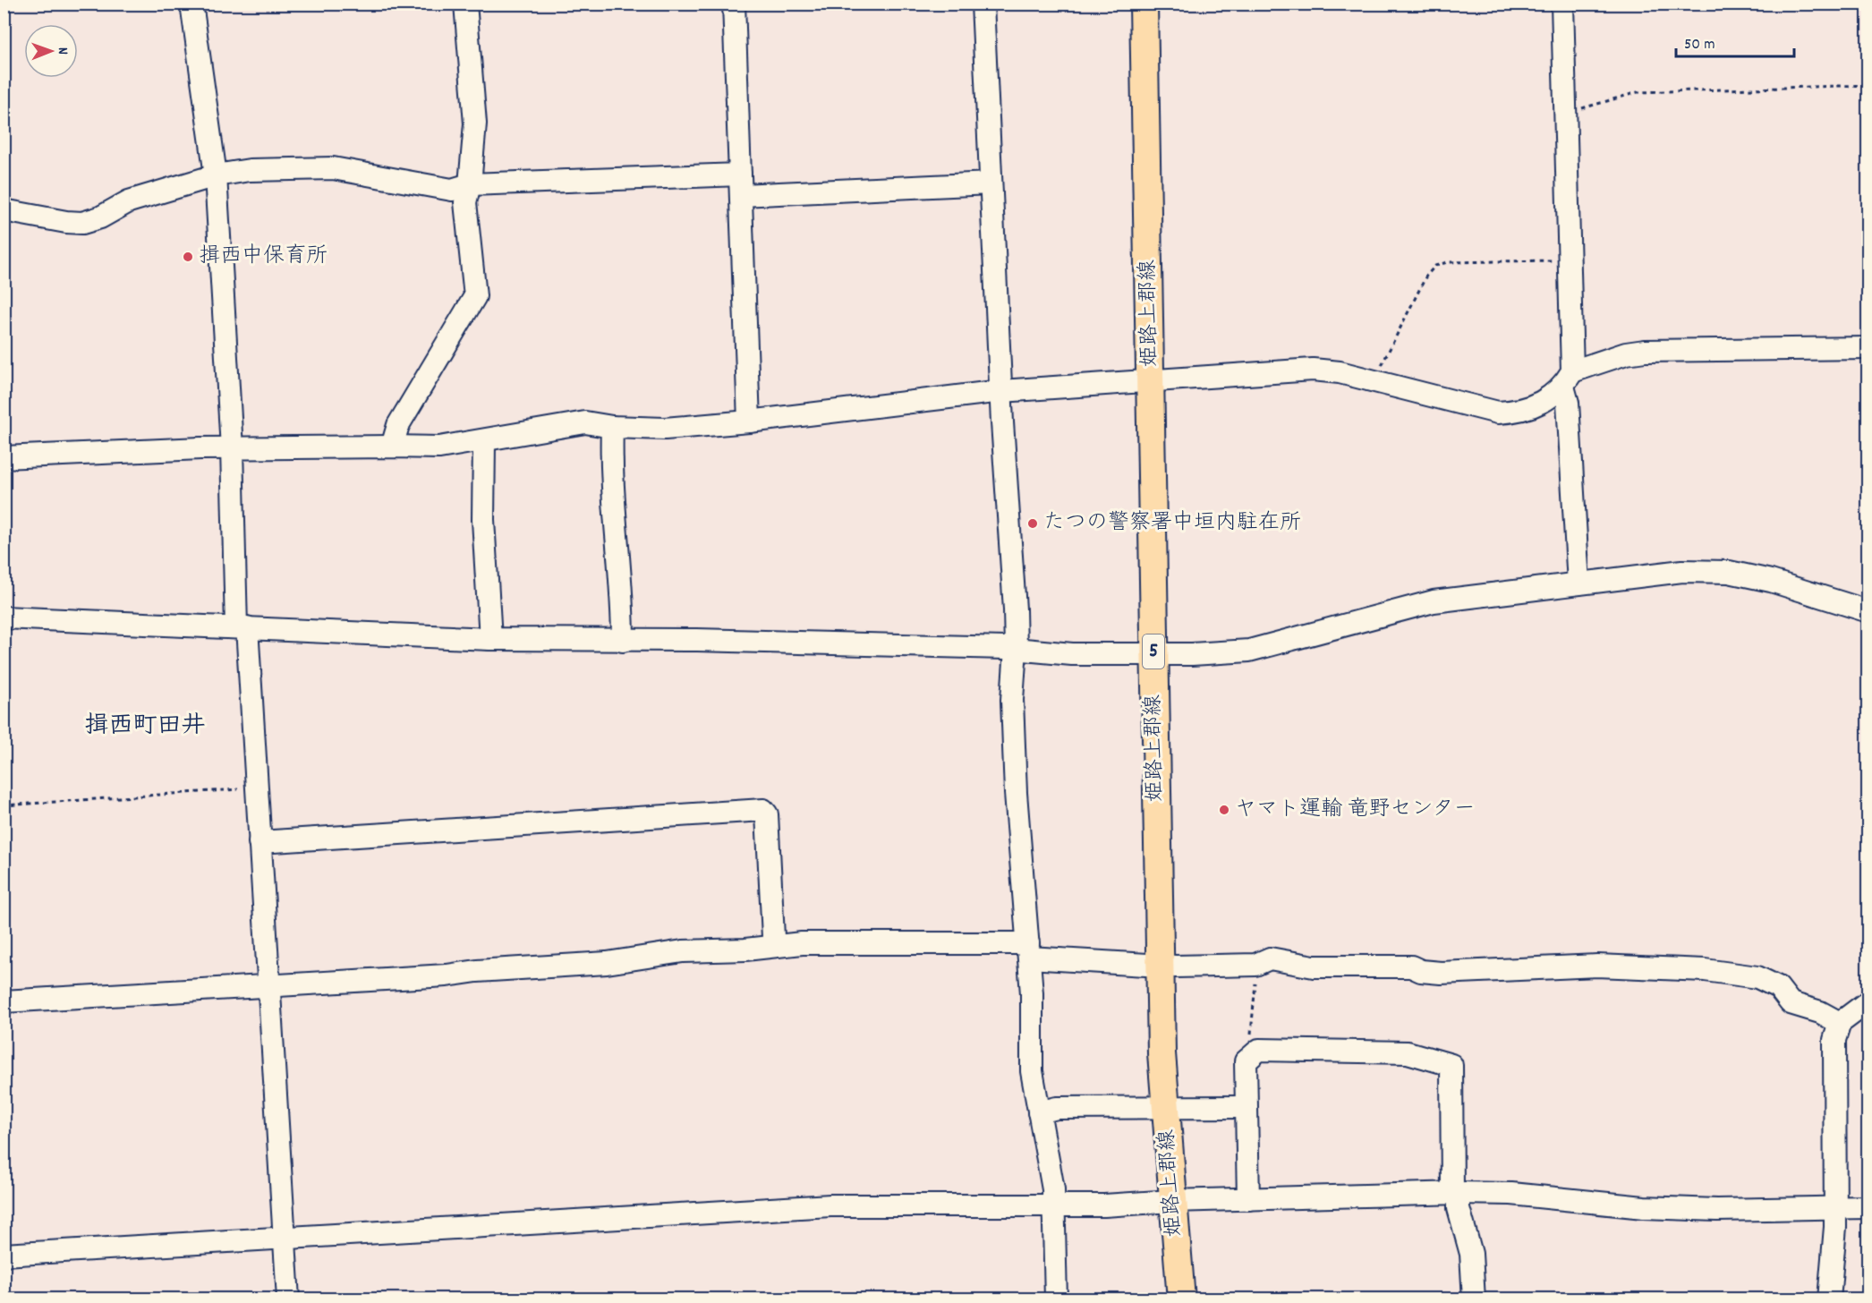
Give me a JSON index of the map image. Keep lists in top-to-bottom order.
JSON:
{
  "streets": {
    "main road": ["姫路上郡線", "5"]
  },
  "districts": ["揖西町田井"],
  "places": ["揖西中保育所", "たつの警察署中垣内駐在所", "ヤマト運輸 竜野センター"],
  "scale_bar": "50 m",
  "north": "right"
}
